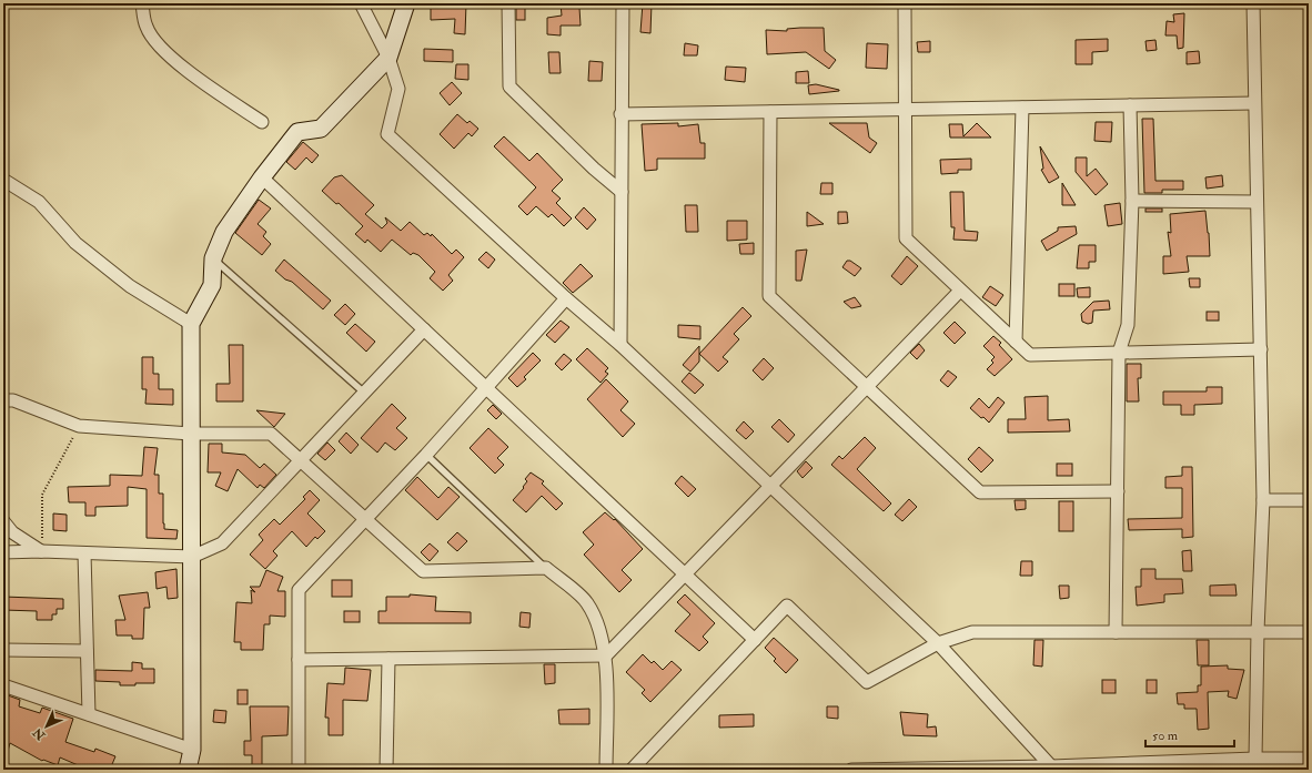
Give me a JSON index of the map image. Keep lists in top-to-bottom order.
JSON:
{
  "scale_bar": "50 m",
  "north": "bottom left"
}
